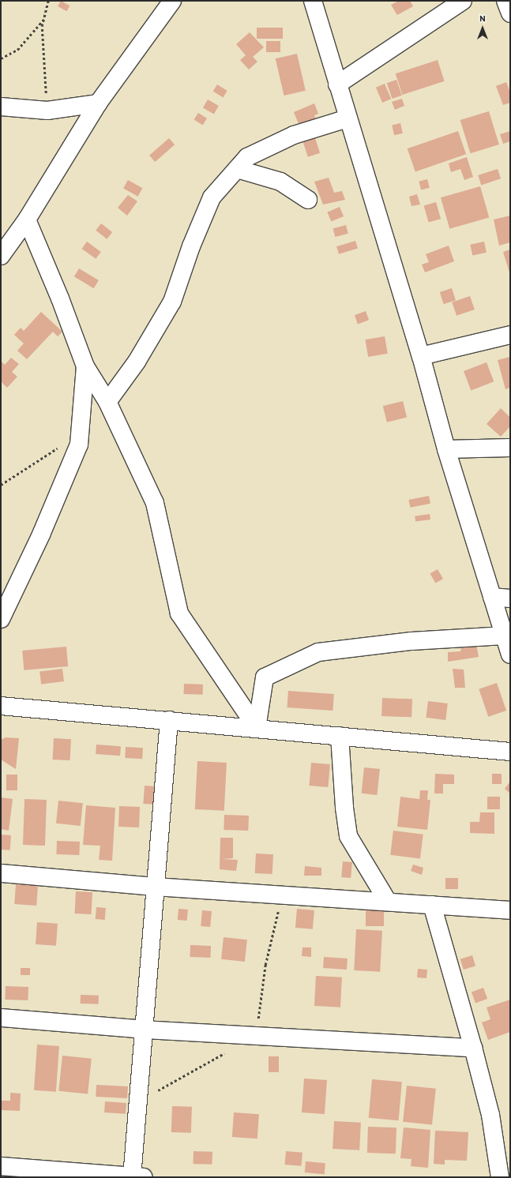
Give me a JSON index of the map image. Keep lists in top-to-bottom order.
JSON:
{
  "north": "top"
}
